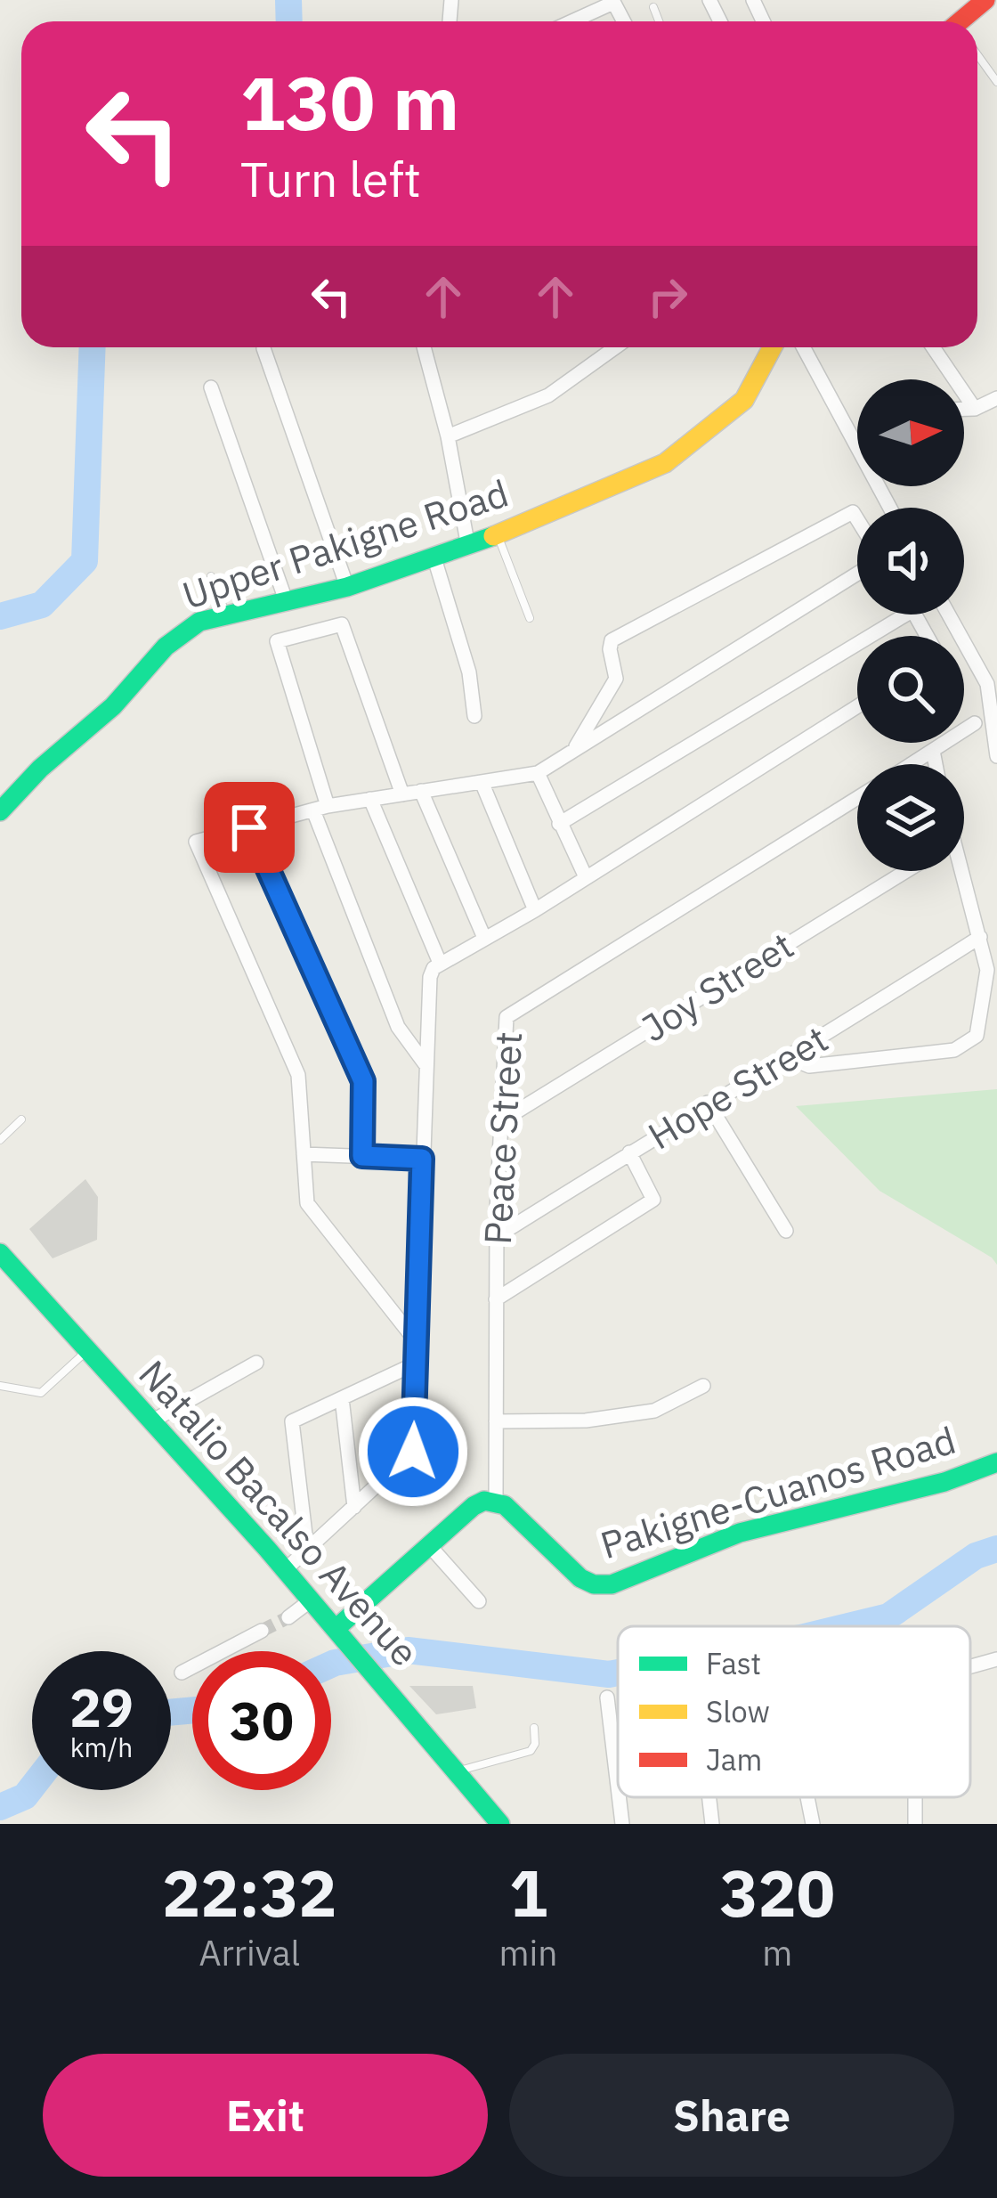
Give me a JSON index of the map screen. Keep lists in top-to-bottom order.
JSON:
{
  "streets": {
    "main road": ["Upper Pakigne Road", "Pakigne-Cuanos Road", "Natalio Bacalso Avenue"],
    "street": ["Joy Street", "Hope Street", "Peace Street"]
  },
  "crossings": [
    ["Joy Street", "Peace Street"],
    ["Hope Street", "Peace Street"],
    ["Peace Street", "Pakigne-Cuanos Road"]
  ],
  "legend": ["Fast", "Slow", "Jam"],
  "north": "right",
  "page": {
    "turn": ["130 m", "Turn left"],
    "speed": "29 km/h",
    "limit": "30",
    "eta": [
      "22:32",
      "Arrival",
      "1",
      "min",
      "320",
      "m"
    ],
    "buttons": ["Exit", "Share"]
  }
}
